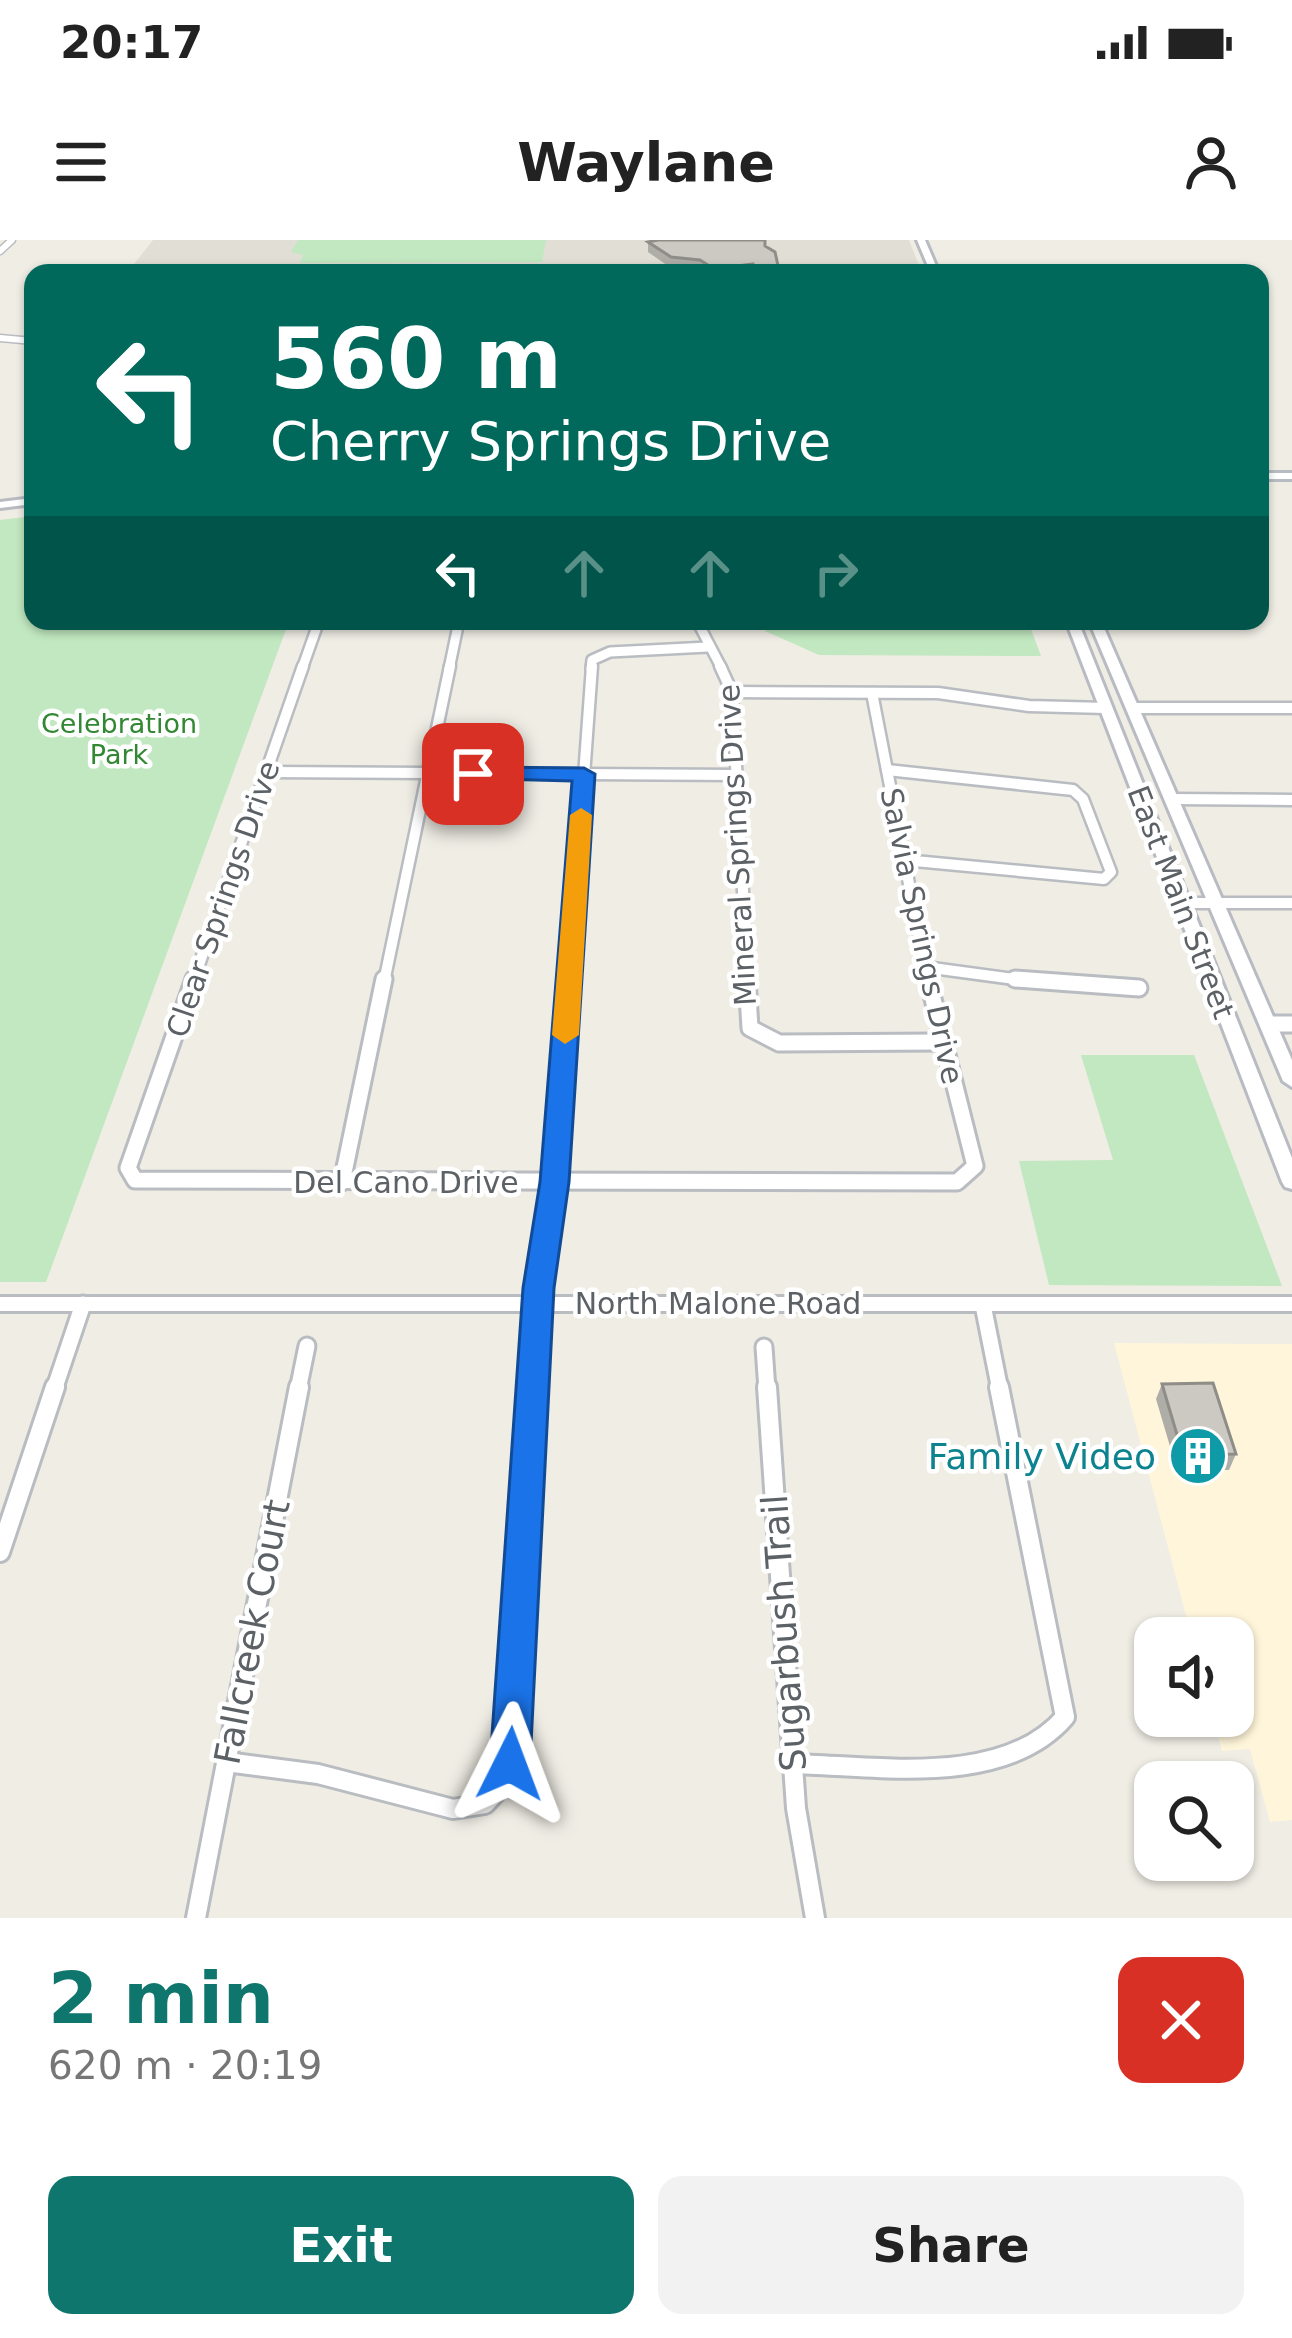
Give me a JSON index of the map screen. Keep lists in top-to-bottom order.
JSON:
{
  "streets": {
    "main road": ["East Main Street"],
    "street": [
      "Mineral Springs Drive",
      "Clear Springs Drive",
      "Salvia Springs Drive",
      "Del Cano Drive",
      "North Malone Road",
      "Fallcreek Court",
      "Sugarbush Trail"
    ]
  },
  "crossings": [
    ["Mineral Springs Drive", "Salvia Springs Drive"],
    ["Clear Springs Drive", "Del Cano Drive"],
    ["Salvia Springs Drive", "Del Cano Drive"]
  ],
  "parks": ["Celebration Park"],
  "places": {
    "building": ["Family Video"]
  },
  "page": {
    "status": "20:17",
    "header": "Waylane",
    "turn": ["560 m", "Cherry Springs Drive"],
    "heading": ["2 min", "620 m · 20:19"],
    "buttons": ["Exit", "Share"]
  }
}
